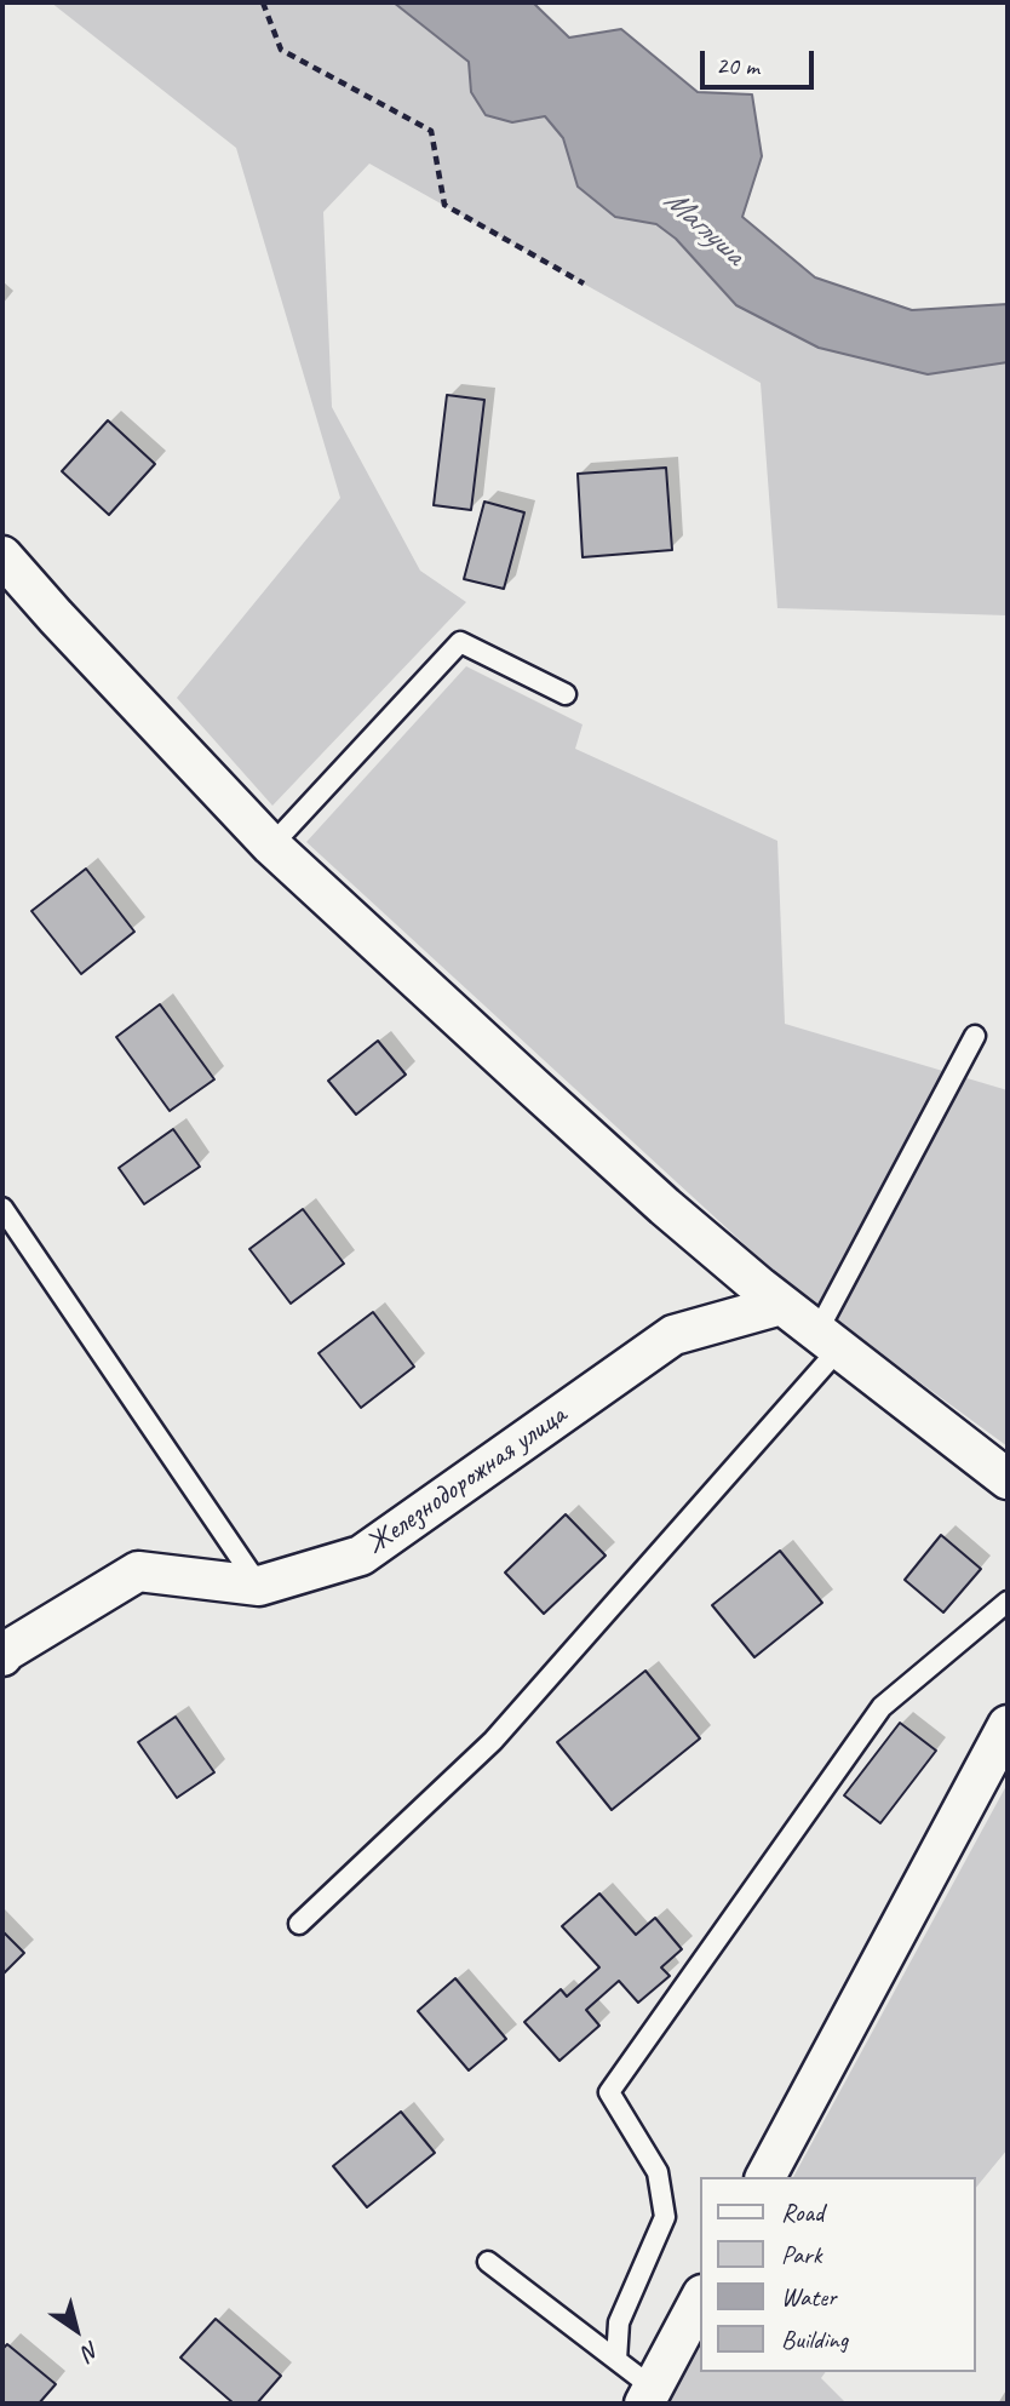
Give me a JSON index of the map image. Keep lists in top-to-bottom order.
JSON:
{
  "streets": {
    "street": ["Железнодорожная улица"]
  },
  "water": ["Маглуша"],
  "legend": [
    "Road",
    "Park",
    "Water",
    "Building"
  ],
  "scale_bar": "20 m",
  "north": "bottom right"
}
